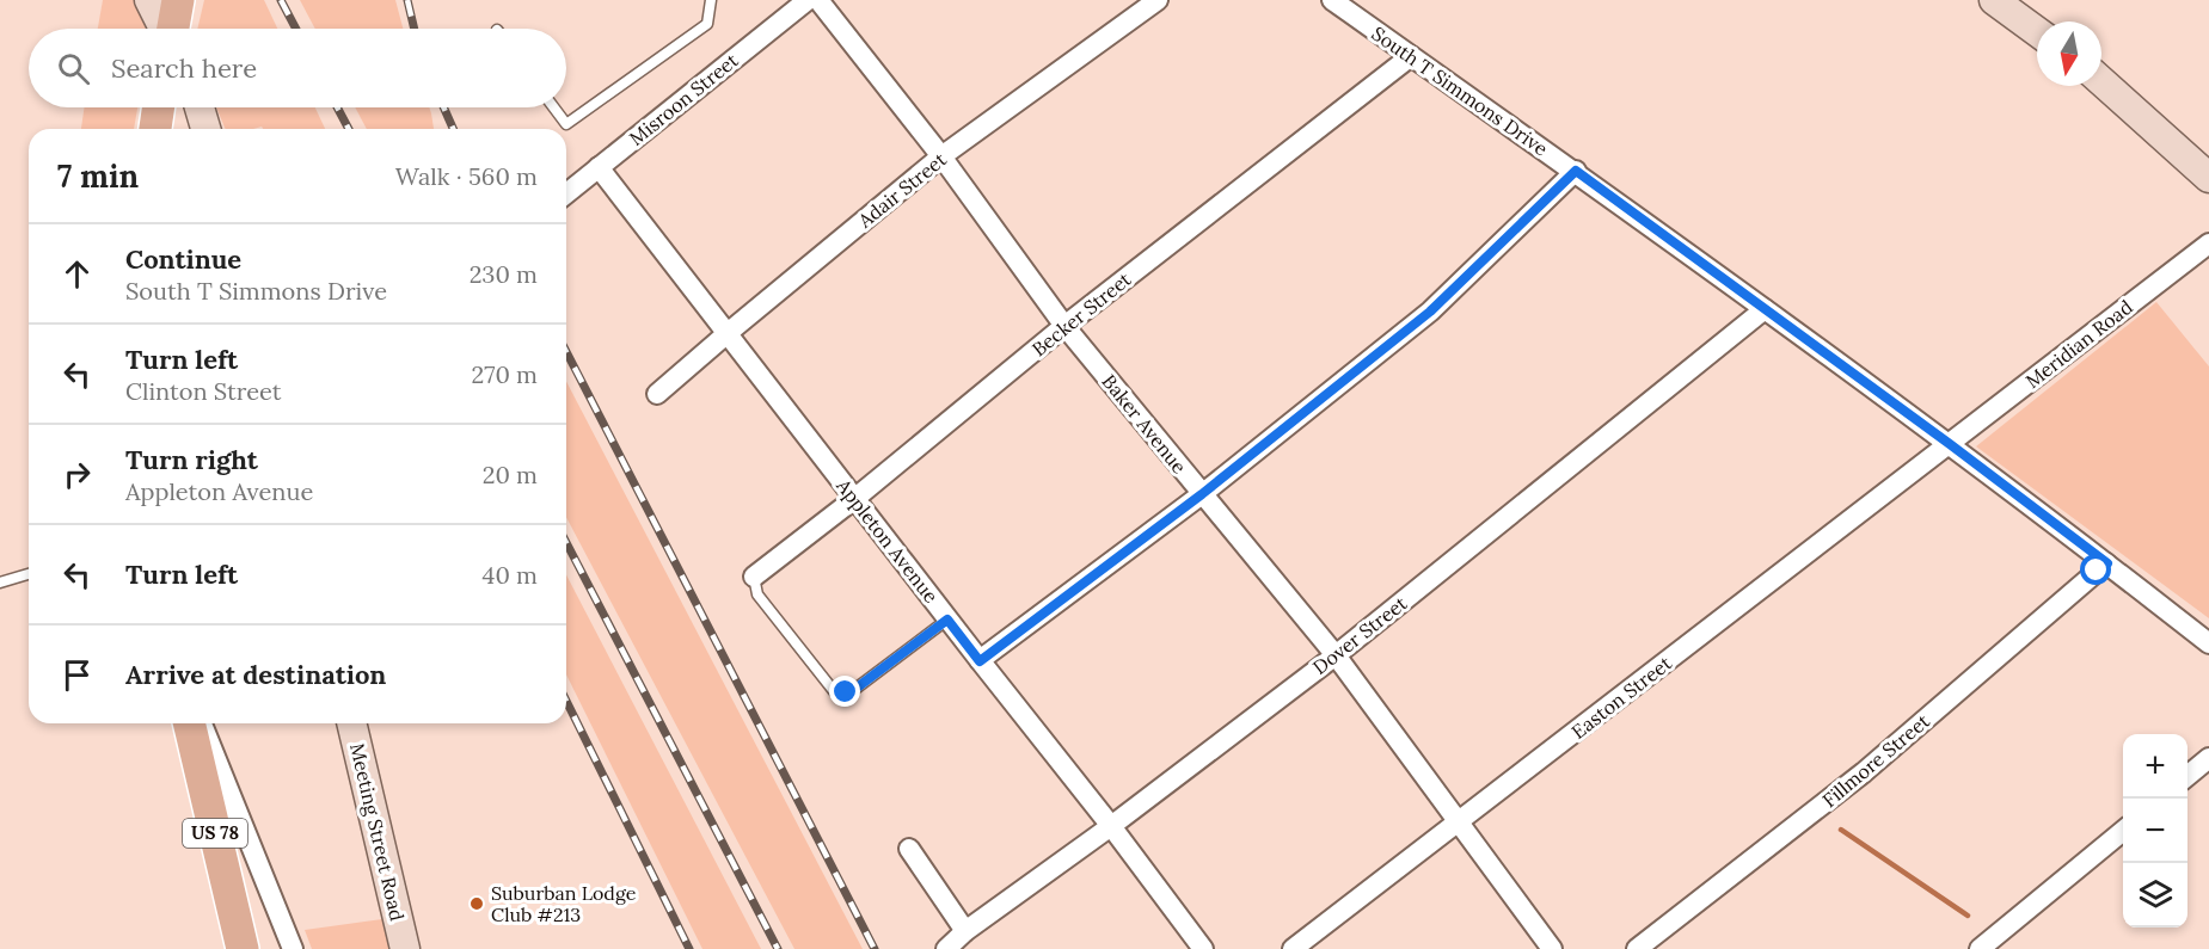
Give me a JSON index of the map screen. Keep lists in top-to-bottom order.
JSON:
{
  "streets": {
    "main road": ["US 78"],
    "street": [
      "South T Simmons Drive",
      "Misroon Street",
      "Adair Street",
      "Becker Street",
      "Meridian Road",
      "Baker Avenue",
      "Appleton Avenue",
      "Dover Street",
      "Easton Street",
      "Fillmore Street",
      "Meeting Street Road"
    ]
  },
  "crossings": [
    ["South T Simmons Drive", "Becker Street"],
    ["South T Simmons Drive", "Meridian Road"],
    ["South T Simmons Drive", "Dover Street"],
    ["South T Simmons Drive", "Easton Street"],
    ["South T Simmons Drive", "Fillmore Street"],
    ["Misroon Street", "Appleton Avenue"],
    ["Adair Street", "Baker Avenue"],
    ["Adair Street", "Appleton Avenue"],
    ["Becker Street", "Baker Avenue"],
    ["Becker Street", "Appleton Avenue"],
    ["Meridian Road", "Easton Street"],
    ["Baker Avenue", "Dover Street"],
    ["Baker Avenue", "Easton Street"],
    ["Appleton Avenue", "Dover Street"]
  ],
  "places": ["Suburban Lodge Club #213"],
  "north": "bottom",
  "page": {
    "search": "Search here",
    "heading": ["7 min", "Walk · 560 m"],
    "list": [
      ["Continue", "South T Simmons Drive", "230 m"],
      ["Turn left", "Clinton Street", "270 m"],
      ["Turn right", "Appleton Avenue", "20 m"],
      ["Turn left", "40 m"],
      "Arrive at destination"
    ],
    "map_buttons": ["+", "−"]
  }
}
